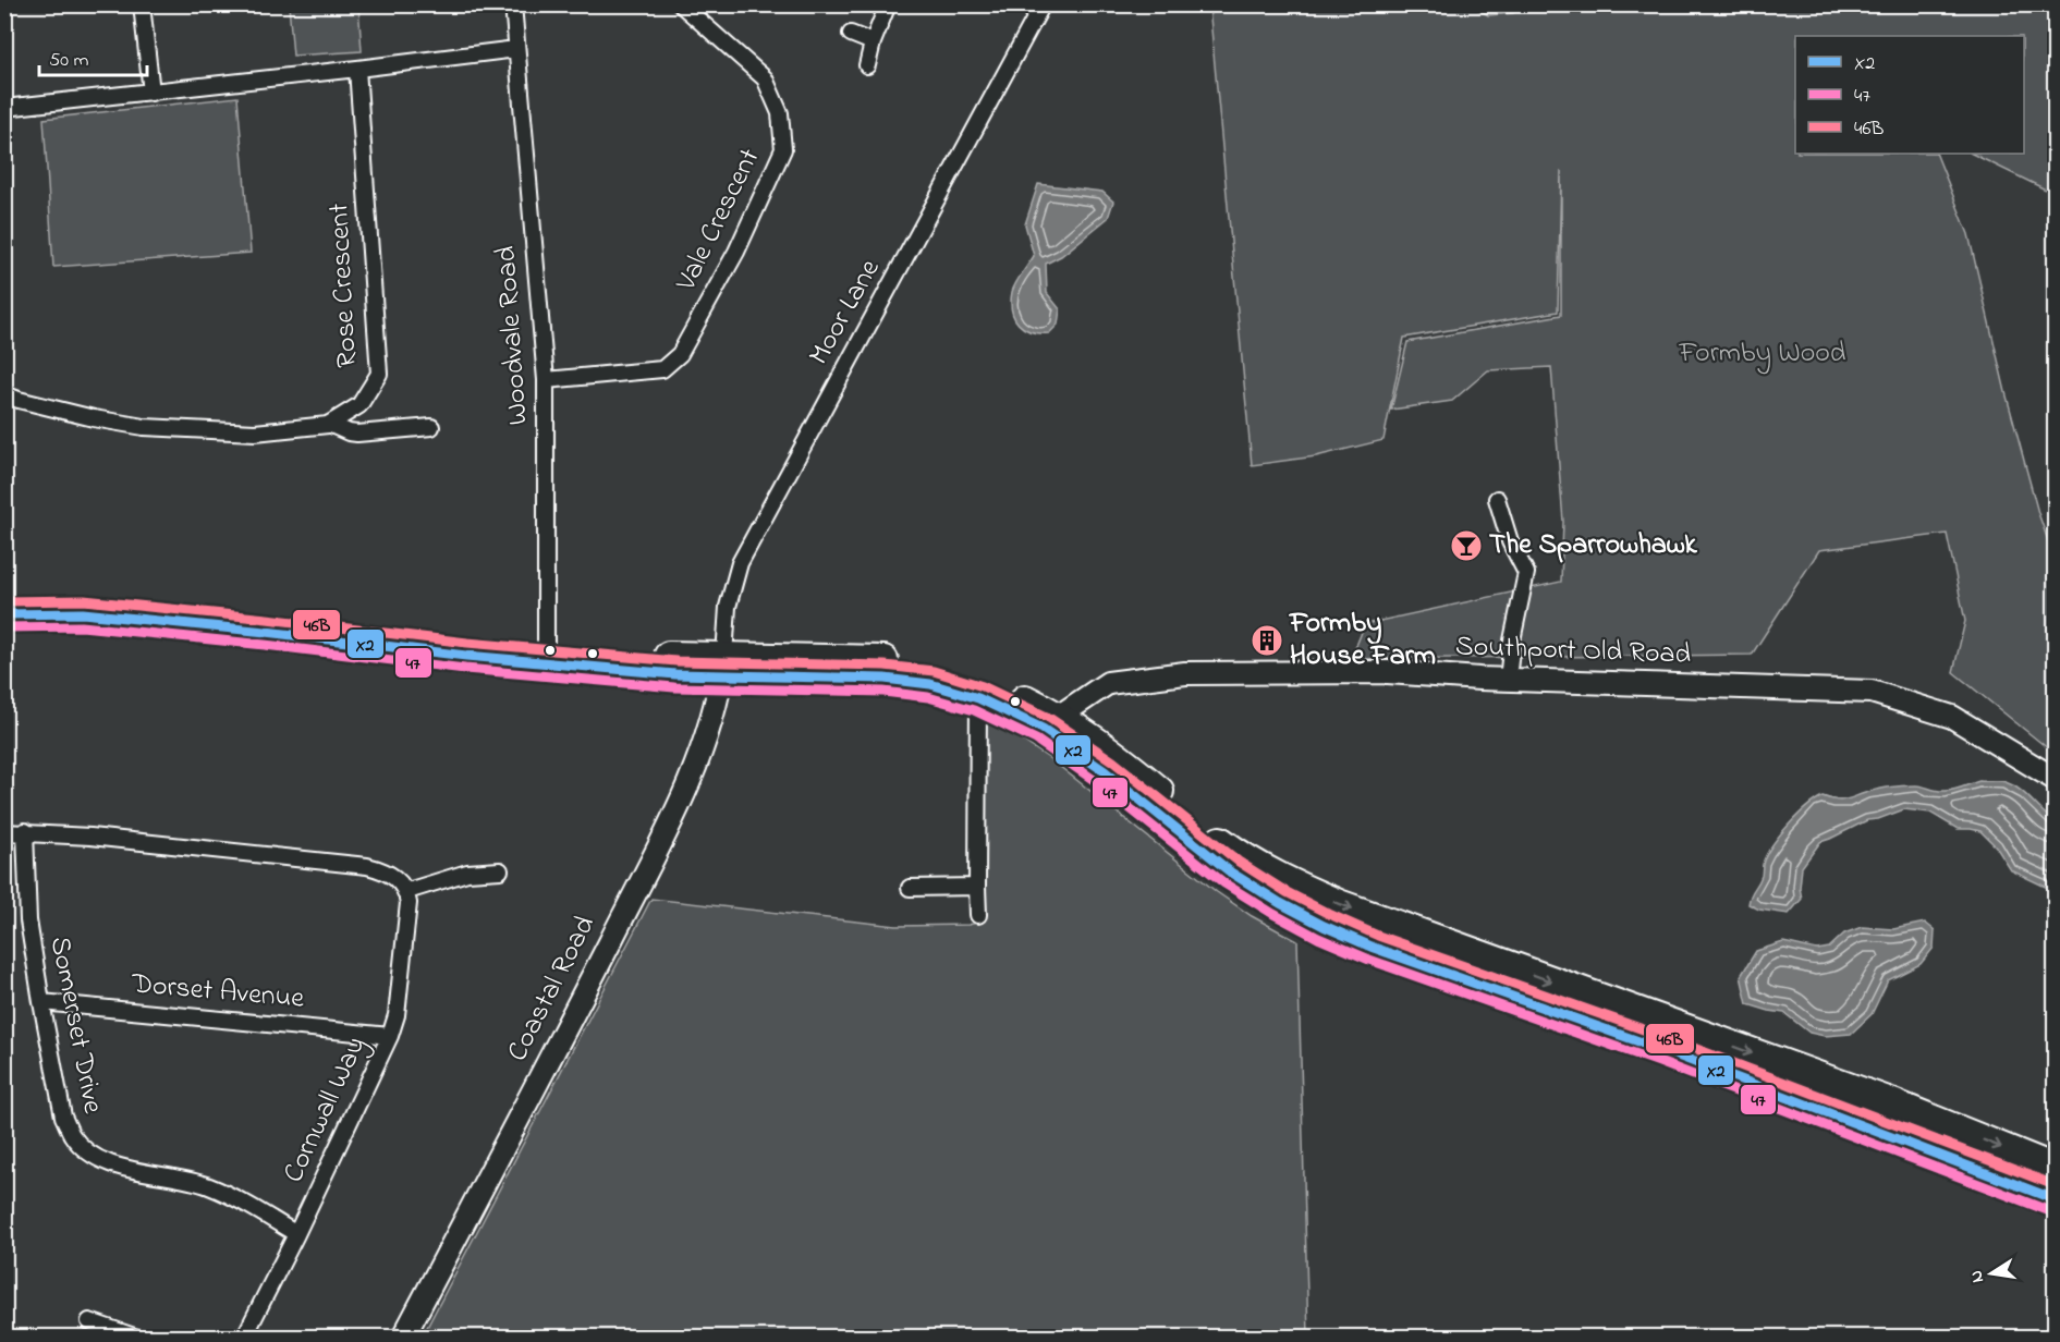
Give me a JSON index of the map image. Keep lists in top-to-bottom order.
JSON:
{
  "streets": {
    "street": [
      "Vale Crescent",
      "Rose Crescent",
      "Moor Lane",
      "Woodvale Road",
      "Southport Old Road",
      "Coastal Road",
      "Dorset Avenue",
      "Somerset Drive",
      "Cornwall Way"
    ]
  },
  "crossings": [
    ["Vale Crescent", "Woodvale Road"],
    ["Moor Lane", "Coastal Road"],
    ["Dorset Avenue", "Somerset Drive"],
    ["Dorset Avenue", "Cornwall Way"],
    ["Somerset Drive", "Cornwall Way"]
  ],
  "parks": ["Formby Wood"],
  "places": {
    "bar": ["The Sparrowhawk"],
    "building": ["Formby House Farm"]
  },
  "lines": ["transit line 46B", "transit line X2", "transit line 47"],
  "legend": ["X2", "47", "46B"],
  "scale_bar": "50 m",
  "north": "left"
}
